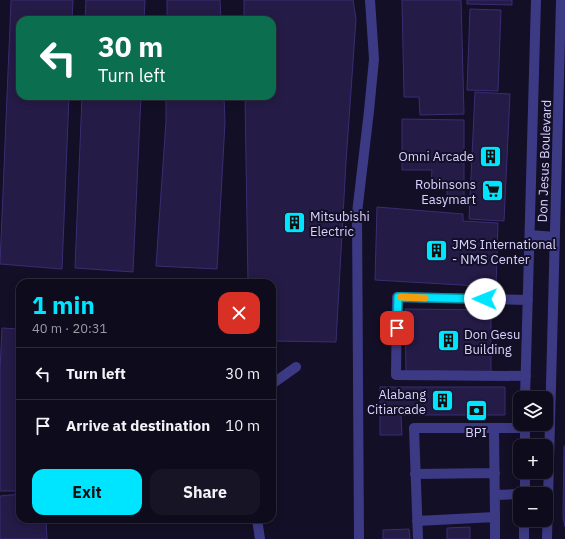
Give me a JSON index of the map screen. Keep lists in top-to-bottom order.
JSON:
{
  "streets": {
    "street": ["Don Jesus Boulevard"]
  },
  "places": {
    "building": [
      "Omni Arcade",
      "Mitsubishi Electric",
      "JMS International - NMS Center",
      "Don Gesu Building",
      "Alabang Citiarcade"
    ],
    "supermarket": ["Robinsons Easymart"],
    "bank": ["BPI"]
  },
  "page": {
    "turn": ["30 m", "Turn left"],
    "heading": ["1 min", "40 m · 20:31"],
    "list": [
      {
        "name": "Turn left",
        "value": "30 m"
      },
      {
        "name": "Arrive at destination",
        "value": "10 m"
      }
    ],
    "map_buttons": ["+", "−"],
    "buttons": ["Exit", "Share"]
  }
}
